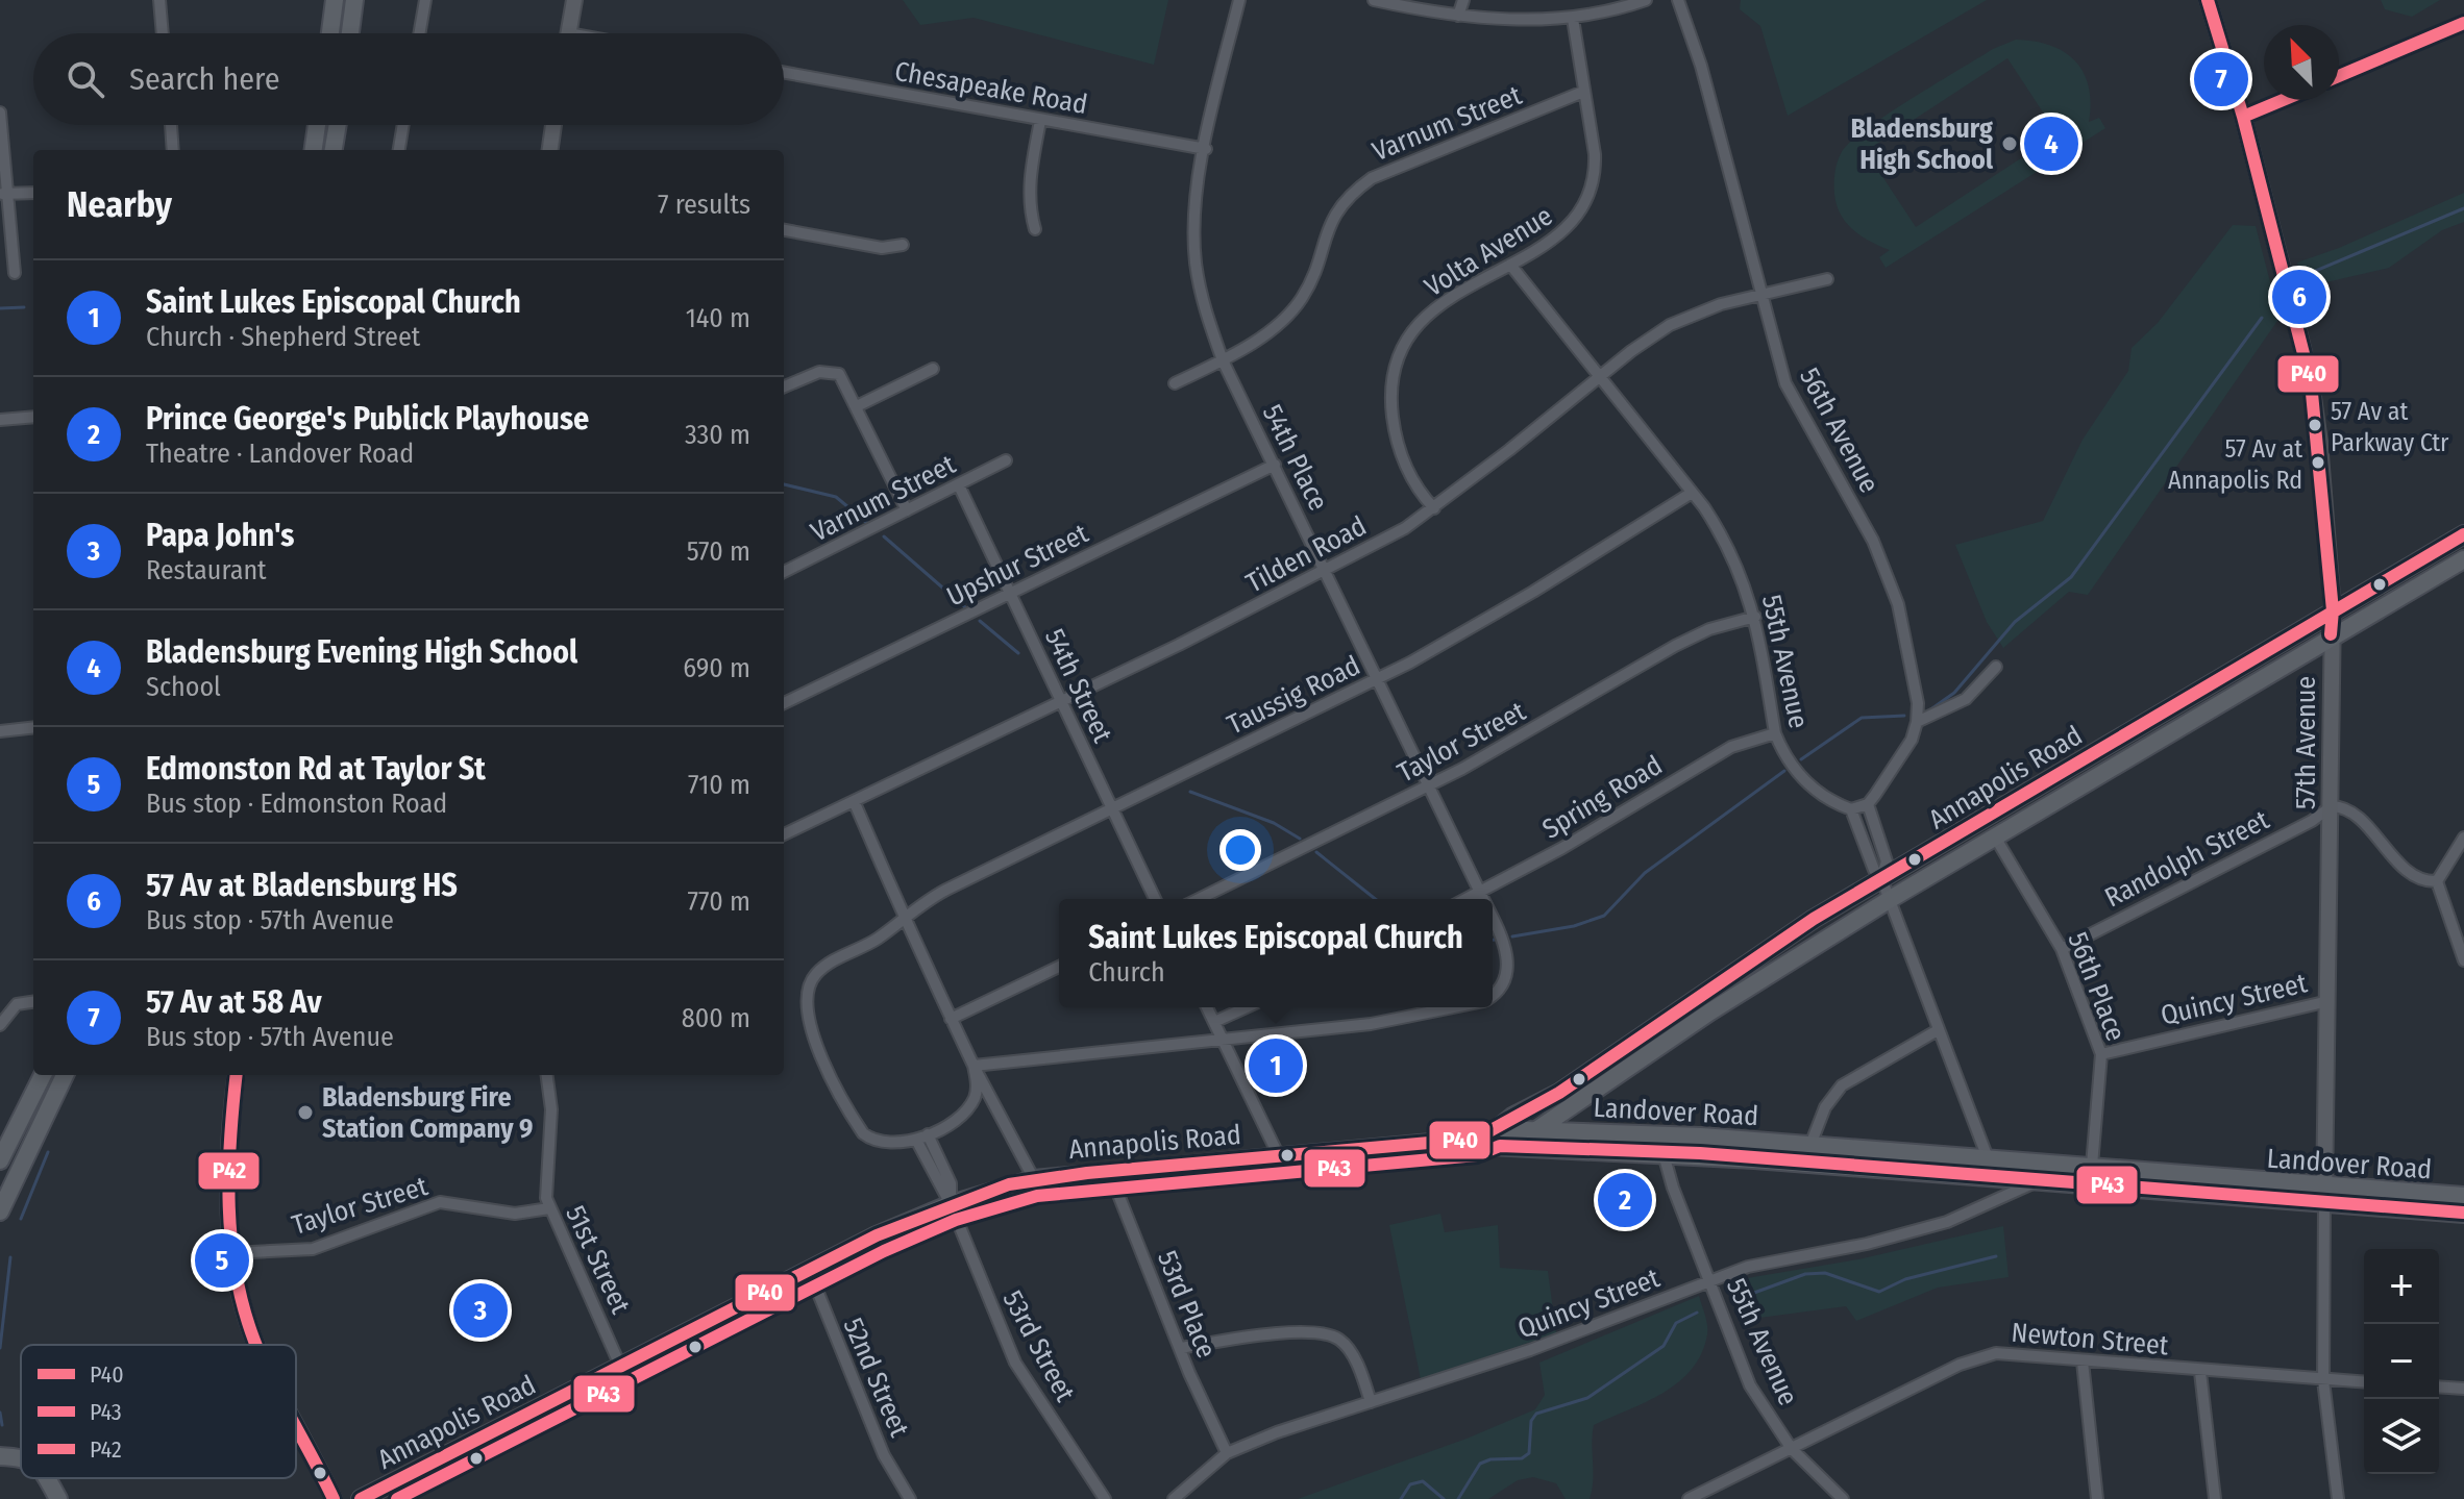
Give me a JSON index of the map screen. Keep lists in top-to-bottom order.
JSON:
{
  "streets": {
    "main road": ["Annapolis Road", "Landover Road"],
    "street": [
      "Chesapeake Road",
      "Varnum Street",
      "Volta Avenue",
      "56th Avenue",
      "54th Place",
      "Tilden Road",
      "Upshur Street",
      "55th Avenue",
      "54th Street",
      "Taussig Road",
      "Taylor Street",
      "57th Avenue",
      "Spring Road",
      "Randolph Street",
      "56th Place",
      "Quincy Street",
      "51st Street",
      "53rd Place",
      "Newton Street",
      "53rd Street",
      "52nd Street"
    ]
  },
  "crossings": [
    ["Chesapeake Road", "54th Place"],
    ["Varnum Street", "Volta Avenue"],
    ["Varnum Street", "54th Place"],
    ["Varnum Street", "54th Street"],
    ["Volta Avenue", "Tilden Road"],
    ["Volta Avenue", "55th Avenue"],
    ["56th Avenue", "Tilden Road"],
    ["54th Place", "Tilden Road"],
    ["54th Place", "Upshur Street"],
    ["54th Place", "Taussig Road"],
    ["54th Place", "Taylor Street"],
    ["54th Place", "Spring Road"],
    ["Tilden Road", "55th Avenue"],
    ["Tilden Road", "54th Street"],
    ["Upshur Street", "54th Street"],
    ["55th Avenue", "Taussig Road"],
    ["55th Avenue", "Taylor Street"],
    ["55th Avenue", "Spring Road"],
    ["55th Avenue", "Quincy Street"],
    ["55th Avenue", "Landover Road"],
    ["55th Avenue", "Newton Street"],
    ["54th Street", "Taussig Road"],
    ["Taussig Road", "53rd Street"],
    ["Taylor Street", "51st Street"],
    ["57th Avenue", "Annapolis Road"],
    ["57th Avenue", "Randolph Street"],
    ["57th Avenue", "Quincy Street"],
    ["57th Avenue", "Landover Road"],
    ["57th Avenue", "Newton Street"],
    ["Annapolis Road", "56th Place"],
    ["Annapolis Road", "Landover Road"],
    ["Annapolis Road", "51st Street"],
    ["Annapolis Road", "53rd Place"],
    ["Annapolis Road", "53rd Street"],
    ["Annapolis Road", "52nd Street"],
    ["Randolph Street", "56th Place"],
    ["56th Place", "Quincy Street"],
    ["56th Place", "Landover Road"],
    ["Quincy Street", "Landover Road"],
    ["Quincy Street", "53rd Place"]
  ],
  "places": [
    "Bladensburg High School",
    "57 Av at Parkway Ctr",
    "57 Av at Annapolis Rd",
    "Bladensburg Fire Station Company 9"
  ],
  "lines": ["transit line P40", "transit line P42", "transit line P43"],
  "legend": ["P40", "P43", "P42"],
  "north": "top left",
  "page": {
    "search": "Search here",
    "pins": [
      "7",
      "4",
      "6",
      "1",
      "2",
      "5",
      "3"
    ],
    "heading": ["Nearby", "7 results"],
    "list": [
      {
        "mark": "1",
        "name": "Saint Lukes Episcopal Church",
        "note": "Church · Shepherd Street",
        "value": "140 m"
      },
      {
        "mark": "2",
        "name": "Prince George's Publick Playhouse",
        "note": "Theatre · Landover Road",
        "value": "330 m"
      },
      {
        "mark": "3",
        "name": "Papa John's",
        "note": "Restaurant",
        "value": "570 m"
      },
      {
        "mark": "4",
        "name": "Bladensburg Evening High School",
        "note": "School",
        "value": "690 m"
      },
      {
        "mark": "5",
        "name": "Edmonston Rd at Taylor St",
        "note": "Bus stop · Edmonston Road",
        "value": "710 m"
      },
      {
        "mark": "6",
        "name": "57 Av at Bladensburg HS",
        "note": "Bus stop · 57th Avenue",
        "value": "770 m"
      },
      {
        "mark": "7",
        "name": "57 Av at 58 Av",
        "note": "Bus stop · 57th Avenue",
        "value": "800 m"
      }
    ],
    "popup": ["Saint Lukes Episcopal Church", "Church"],
    "map_buttons": ["+", "−"]
  }
}
